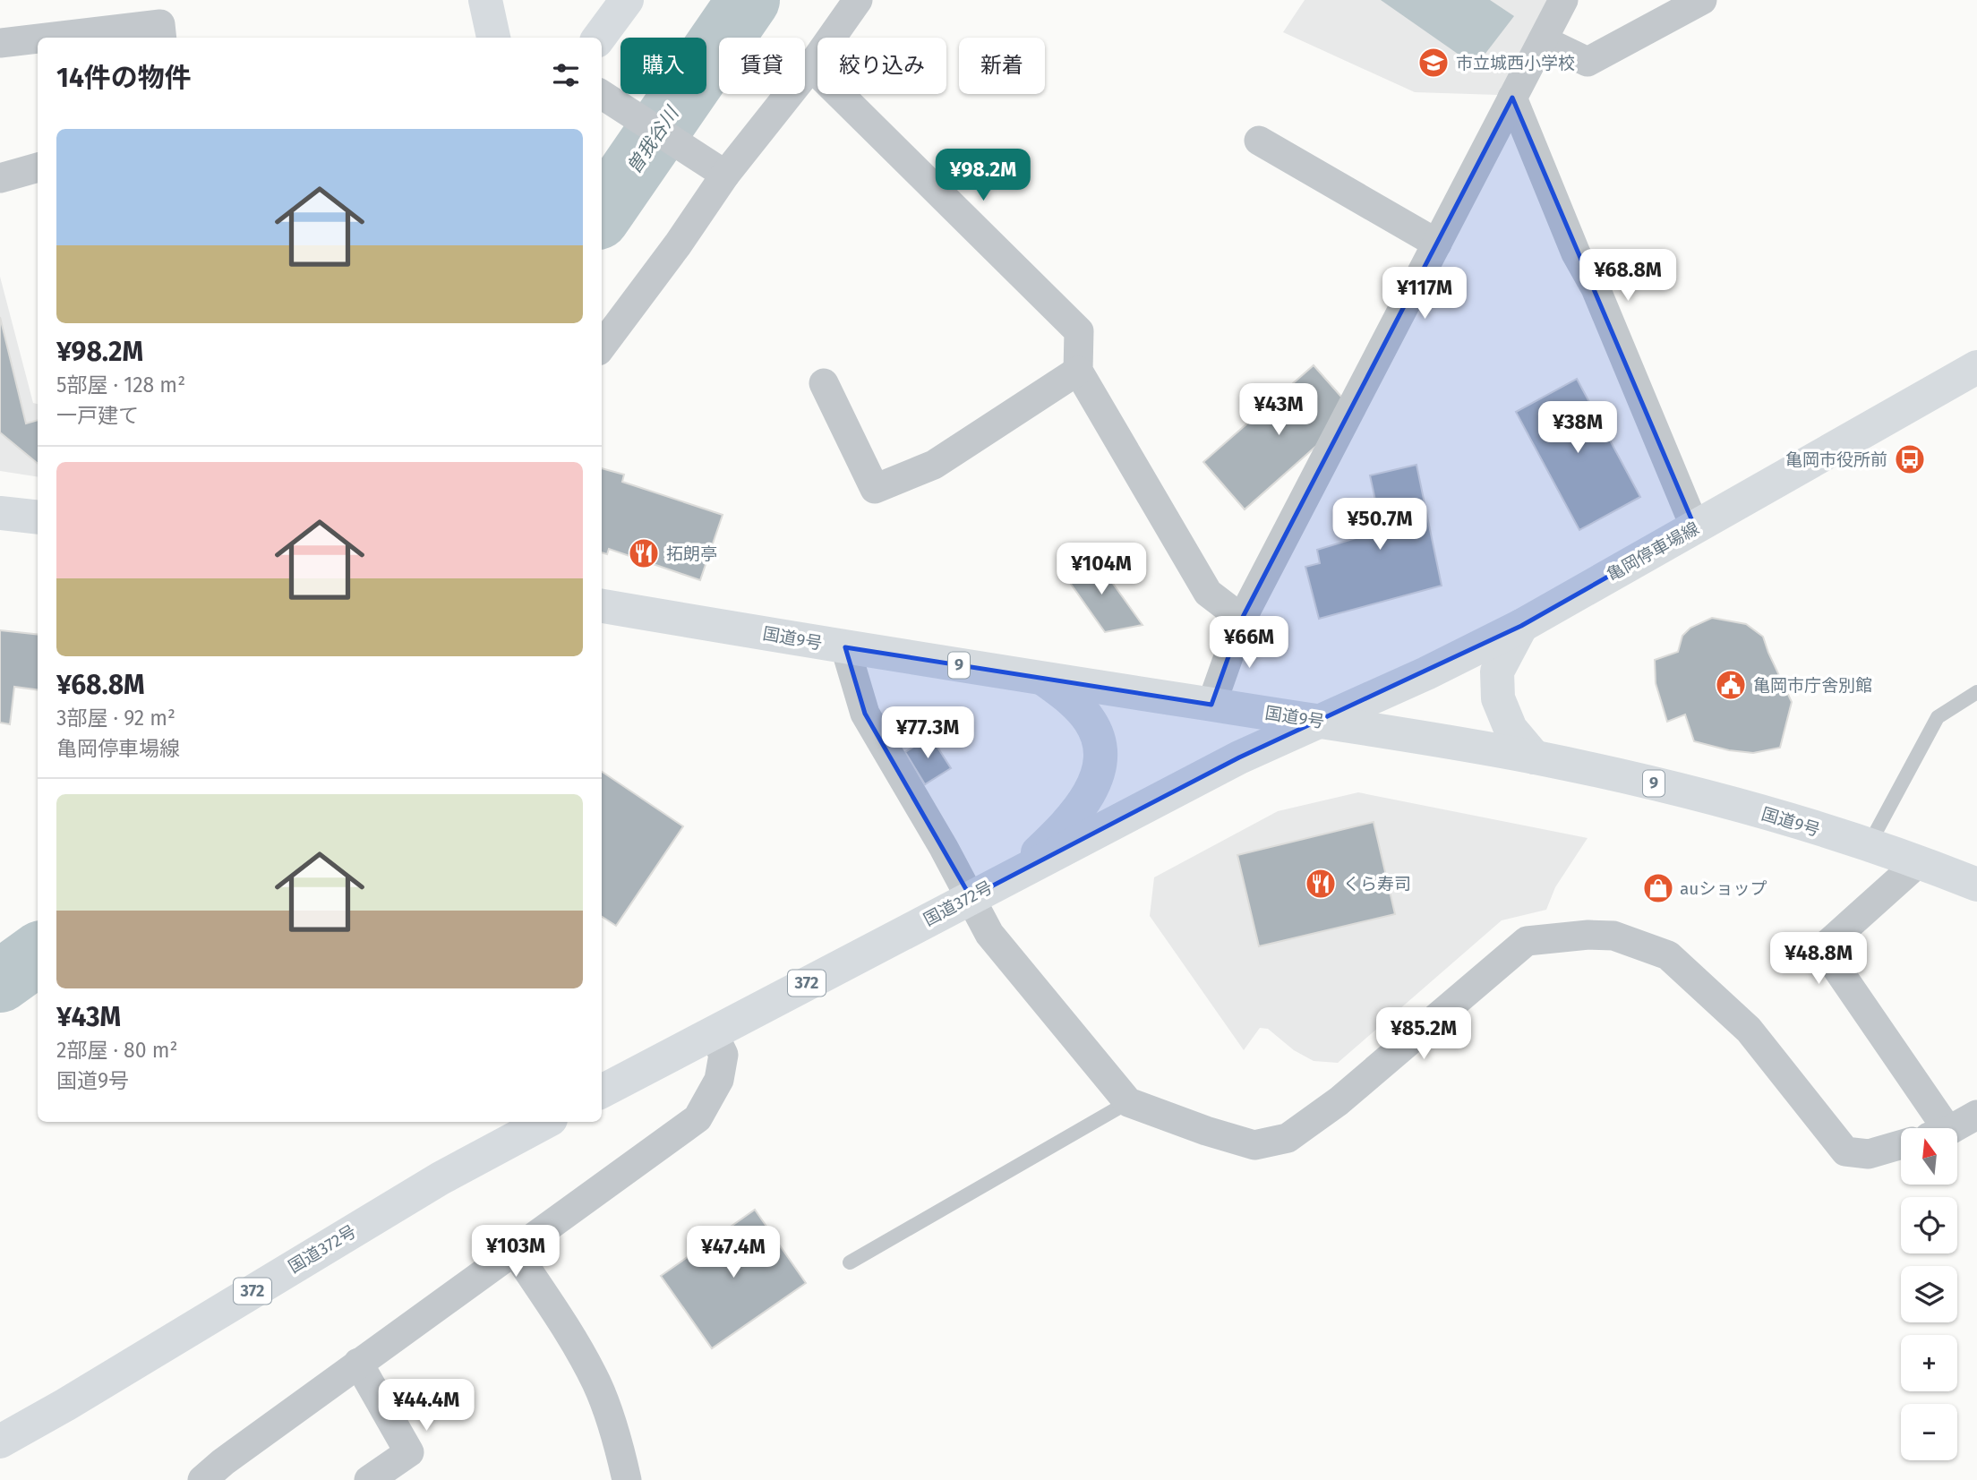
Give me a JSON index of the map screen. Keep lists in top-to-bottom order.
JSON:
{
  "streets": {
    "main road": [
      "亀岡停車場線",
      "国道9号",
      "9",
      "国道372号",
      "372"
    ]
  },
  "crossings": [
    ["亀岡停車場線", "国道9号"],
    ["亀岡停車場線", "国道372号"],
    ["国道9号", "国道372号"]
  ],
  "water": ["曽我谷川"],
  "places": {
    "school or university": ["市立城西小学校"],
    "bus stop": ["亀岡市役所前"],
    "restaurant": ["拓朗亭", "くら寿司"],
    "public building": ["亀岡市庁舎別館"],
    "shop": ["auショップ"]
  },
  "north": "top",
  "page": {
    "chip": [
      "購入",
      "賃貸",
      "絞り込み",
      "新着"
    ],
    "heading": "14件の物件",
    "list": [
      {
        "name": "¥98.2M",
        "note": "5部屋 · 128 m² · 一戸建て"
      },
      {
        "name": "¥68.8M",
        "note": "3部屋 · 92 m² · 亀岡停車場線"
      },
      {
        "name": "¥43M",
        "note": "2部屋 · 80 m² · 国道9号"
      }
    ],
    "price": [
      "¥98.2M",
      "¥68.8M",
      "¥117M",
      "¥43M",
      "¥38M",
      "¥50.7M",
      "¥104M",
      "¥66M",
      "¥77.3M",
      "¥48.8M",
      "¥85.2M",
      "¥103M",
      "¥47.4M",
      "¥44.4M"
    ],
    "map_buttons": ["+", "−"]
  }
}
